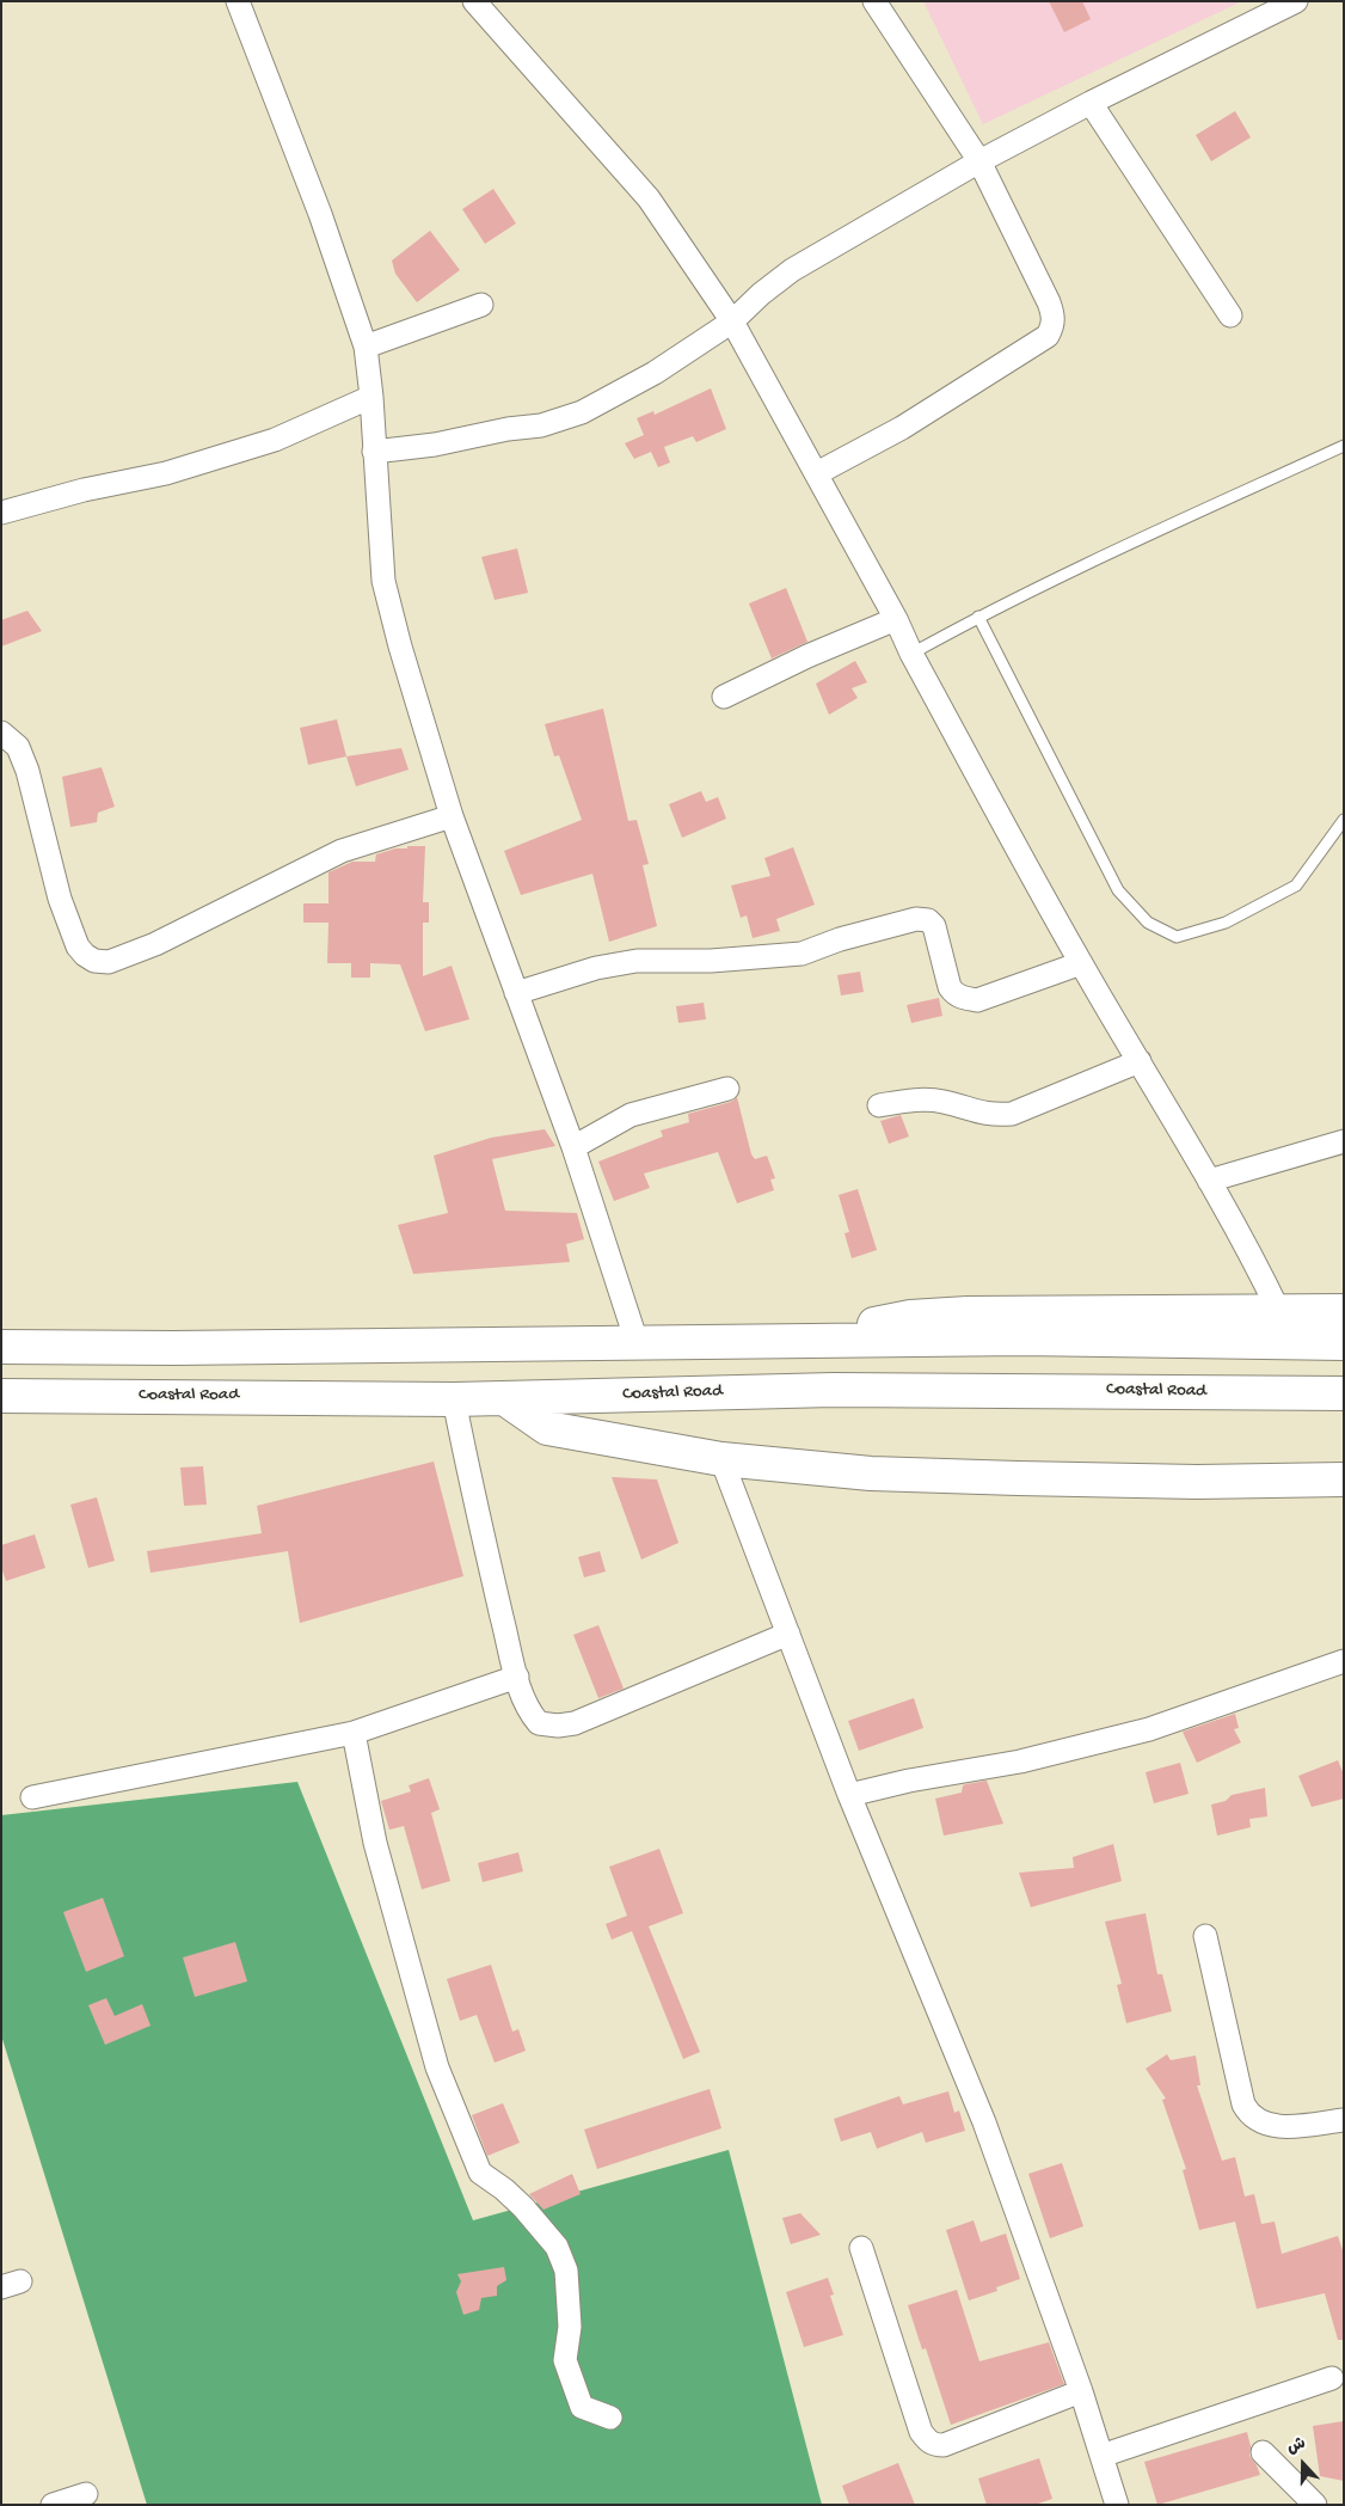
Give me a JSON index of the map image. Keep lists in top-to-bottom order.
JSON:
{
  "streets": {
    "highway": ["Coastal Road"]
  },
  "north": "top"
}
